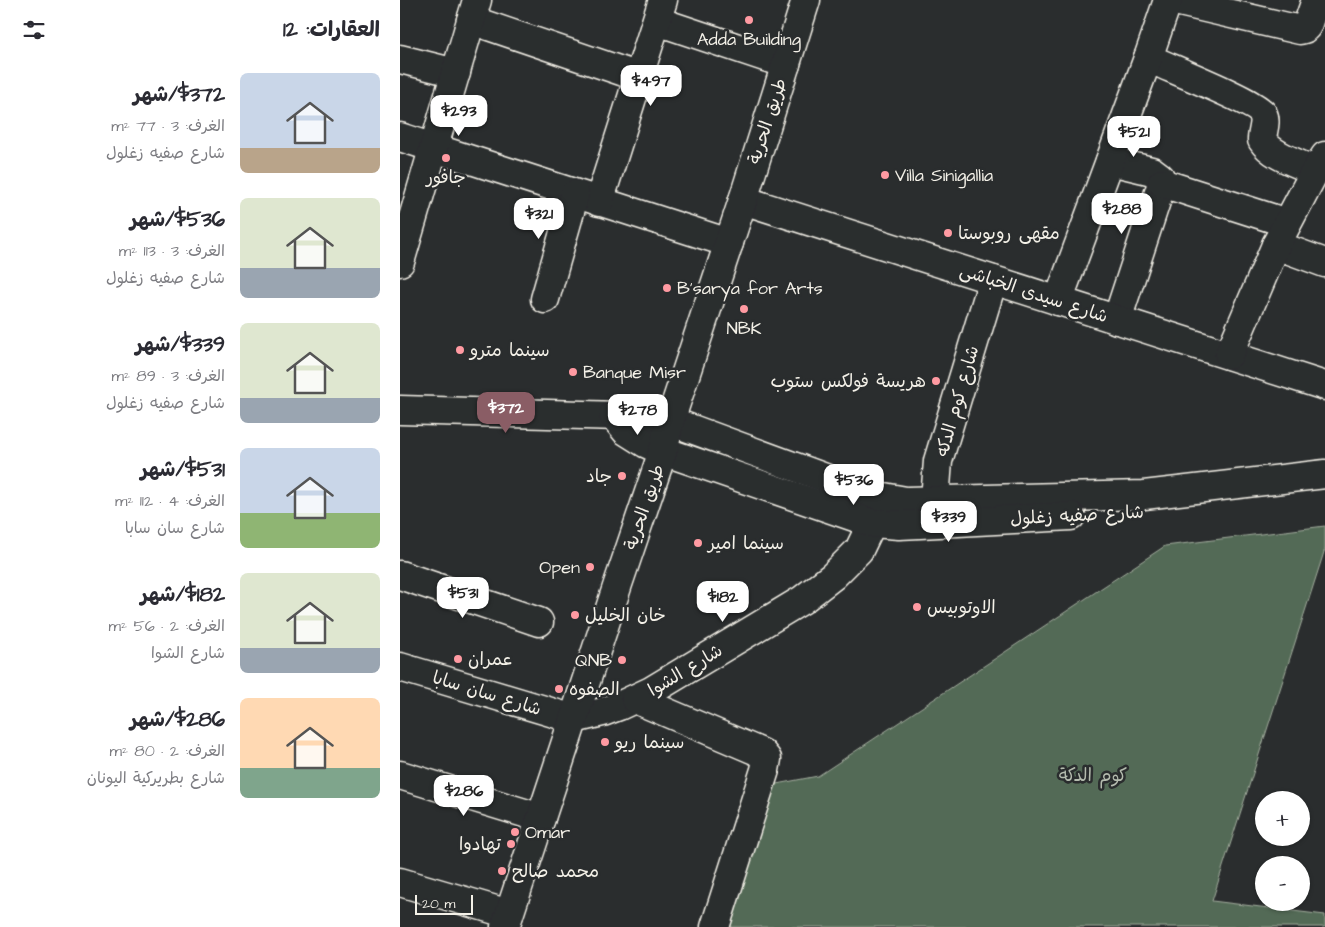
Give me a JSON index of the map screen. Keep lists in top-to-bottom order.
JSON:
{
  "streets": {
    "street": [
      "طريق الحرية",
      "شارع سيدى الخباشى",
      "شارع كوم الدكه",
      "شارع صفيه زغلول",
      "شارع الشوا",
      "شارع سان سابا"
    ]
  },
  "crossings": [
    ["طريق الحرية", "شارع سيدى الخباشى"],
    ["طريق الحرية", "شارع صفيه زغلول"],
    ["طريق الحرية", "شارع الشوا"],
    ["طريق الحرية", "شارع سان سابا"],
    ["شارع سيدى الخباشى", "شارع كوم الدكه"],
    ["شارع كوم الدكه", "شارع صفيه زغلول"],
    ["شارع صفيه زغلول", "شارع الشوا"],
    ["شارع الشوا", "شارع سان سابا"]
  ],
  "parks": ["كوم الدكة"],
  "places": [
    "Adda Building",
    "جافور",
    "Villa Sinigallia",
    "مقهى روبوستا",
    "B'sarya for Arts",
    "NBK",
    "سينما مترو",
    "Banque Misr",
    "هريسة فولكس ستوب",
    "جاد",
    "سينما امير",
    "Open",
    "الاوتوبيس",
    "خان الخليل",
    "عمران",
    "QNB",
    "الصفوه",
    "سينما ريو",
    "Omar",
    "تهادوا",
    "محمد صالح"
  ],
  "scale_bar": "20 m",
  "page": {
    "heading": "العقارات: 12",
    "list": [
      {
        "name": "$372/شهر",
        "note": "الغرف: 3 · 77 m² · شارع صفيه زغلول"
      },
      {
        "name": "$536/شهر",
        "note": "الغرف: 3 · 113 m² · شارع صفيه زغلول"
      },
      {
        "name": "$339/شهر",
        "note": "الغرف: 3 · 89 m² · شارع صفيه زغلول"
      },
      {
        "name": "$531/شهر",
        "note": "الغرف: 4 · 112 m² · شارع سان سابا"
      },
      {
        "name": "$182/شهر",
        "note": "الغرف: 2 · 56 m² · شارع الشوا"
      },
      {
        "name": "$286/شهر",
        "note": "الغرف: 2 · 80 m² · شارع بطريركية اليونان"
      }
    ],
    "price": [
      "$497",
      "$293",
      "$521",
      "$288",
      "$321",
      "$372",
      "$278",
      "$536",
      "$339",
      "$531",
      "$182",
      "$286"
    ],
    "map_buttons": ["+", "−"],
    "scale": "20 m"
  }
}
